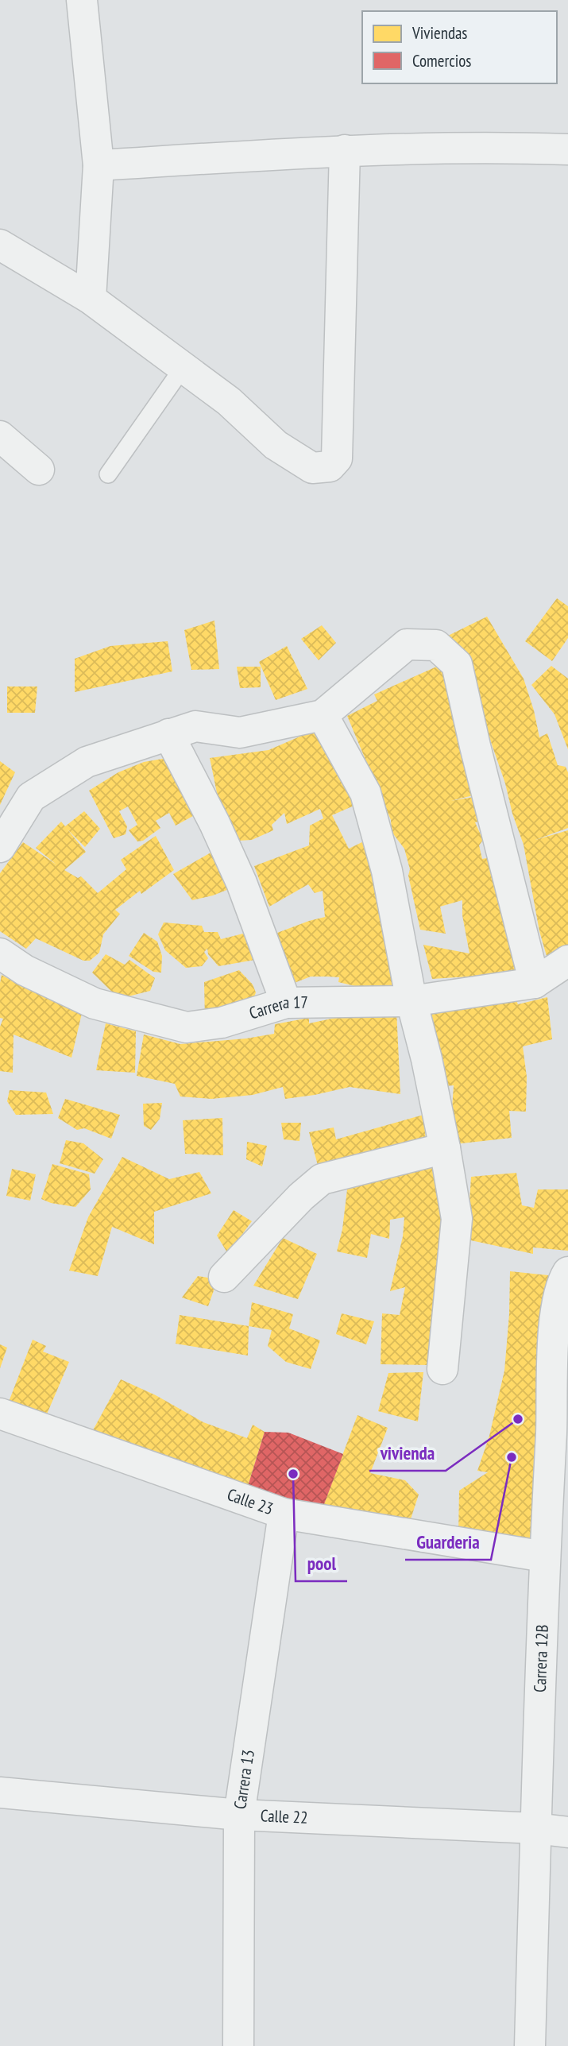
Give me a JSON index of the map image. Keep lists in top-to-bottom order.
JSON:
{
  "streets": {
    "street": [
      "Carrera 17",
      "Calle 23",
      "Carrera 12B",
      "Carrera 13",
      "Calle 22"
    ]
  },
  "crossings": [
    ["Calle 23", "Carrera 12B"],
    ["Calle 23", "Carrera 13"],
    ["Carrera 12B", "Calle 22"],
    ["Carrera 13", "Calle 22"]
  ],
  "places": ["vivienda", "Guarderia", "pool"],
  "legend": ["Viviendas", "Comercios"]
}
